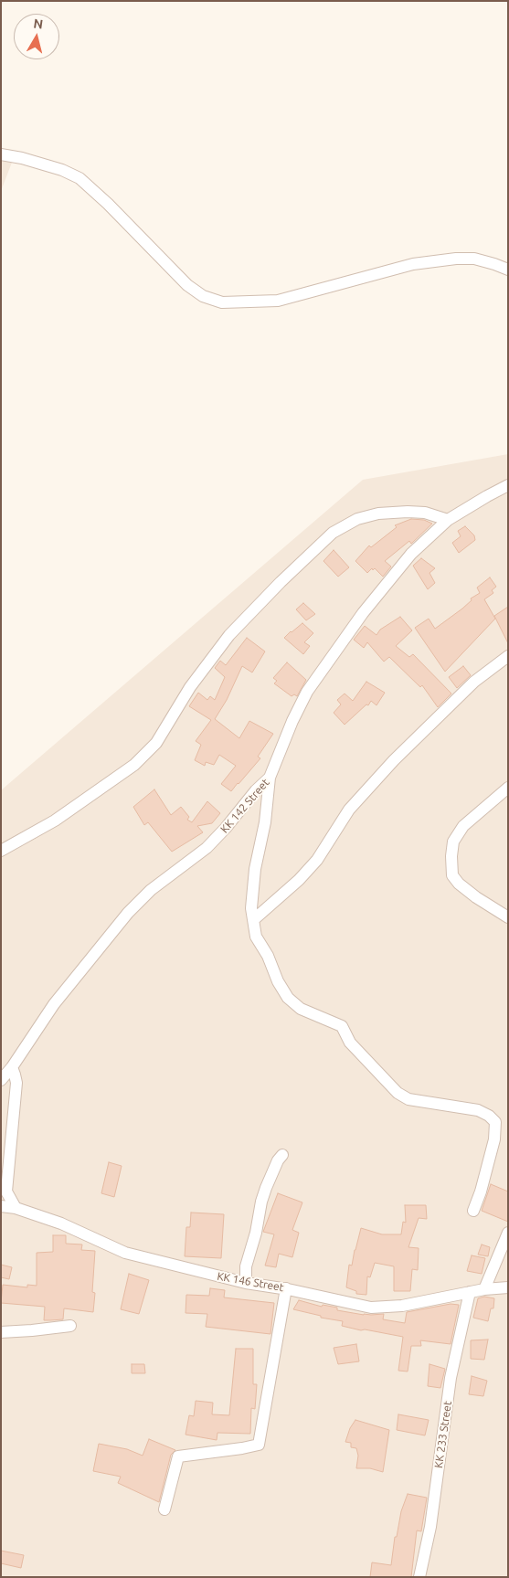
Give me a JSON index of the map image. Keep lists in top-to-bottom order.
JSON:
{
  "streets": {
    "street": ["KK 142 Street", "KK 146 Street", "KK 233 Street"]
  },
  "crossings": [
    ["KK 146 Street", "KK 233 Street"]
  ],
  "north": "top"
}
